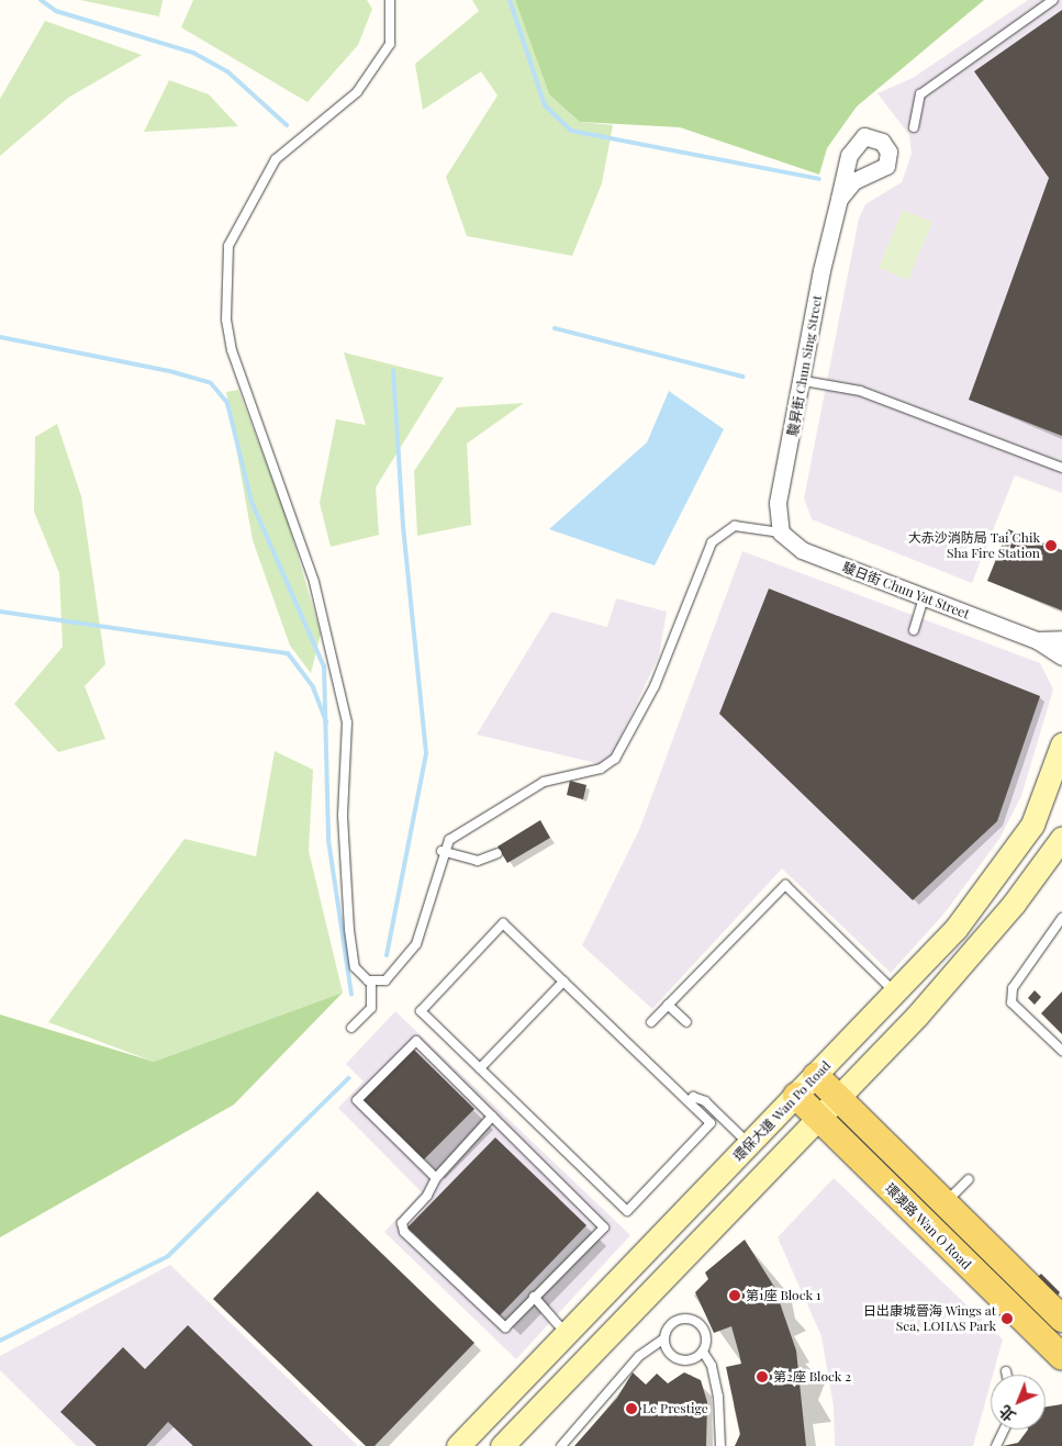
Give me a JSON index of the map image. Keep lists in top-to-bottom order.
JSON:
{
  "streets": {
    "main road": ["環保大道 Wan Po Road", "環澳路 Wan O Road"],
    "street": ["駿昇街 Chun Sing Street", "駿日街 Chun Yat Street"]
  },
  "crossings": [
    ["駿昇街 Chun Sing Street", "駿日街 Chun Yat Street"],
    ["環保大道 Wan Po Road", "環澳路 Wan O Road"]
  ],
  "places": [
    "大赤沙消防局 Tai Chik Sha Fire Station",
    "第1座 Block 1",
    "日出康城晉海 Wings at Sea, LOHAS Park",
    "第2座 Block 2",
    "Le Prestige"
  ],
  "north": "bottom left"
}
